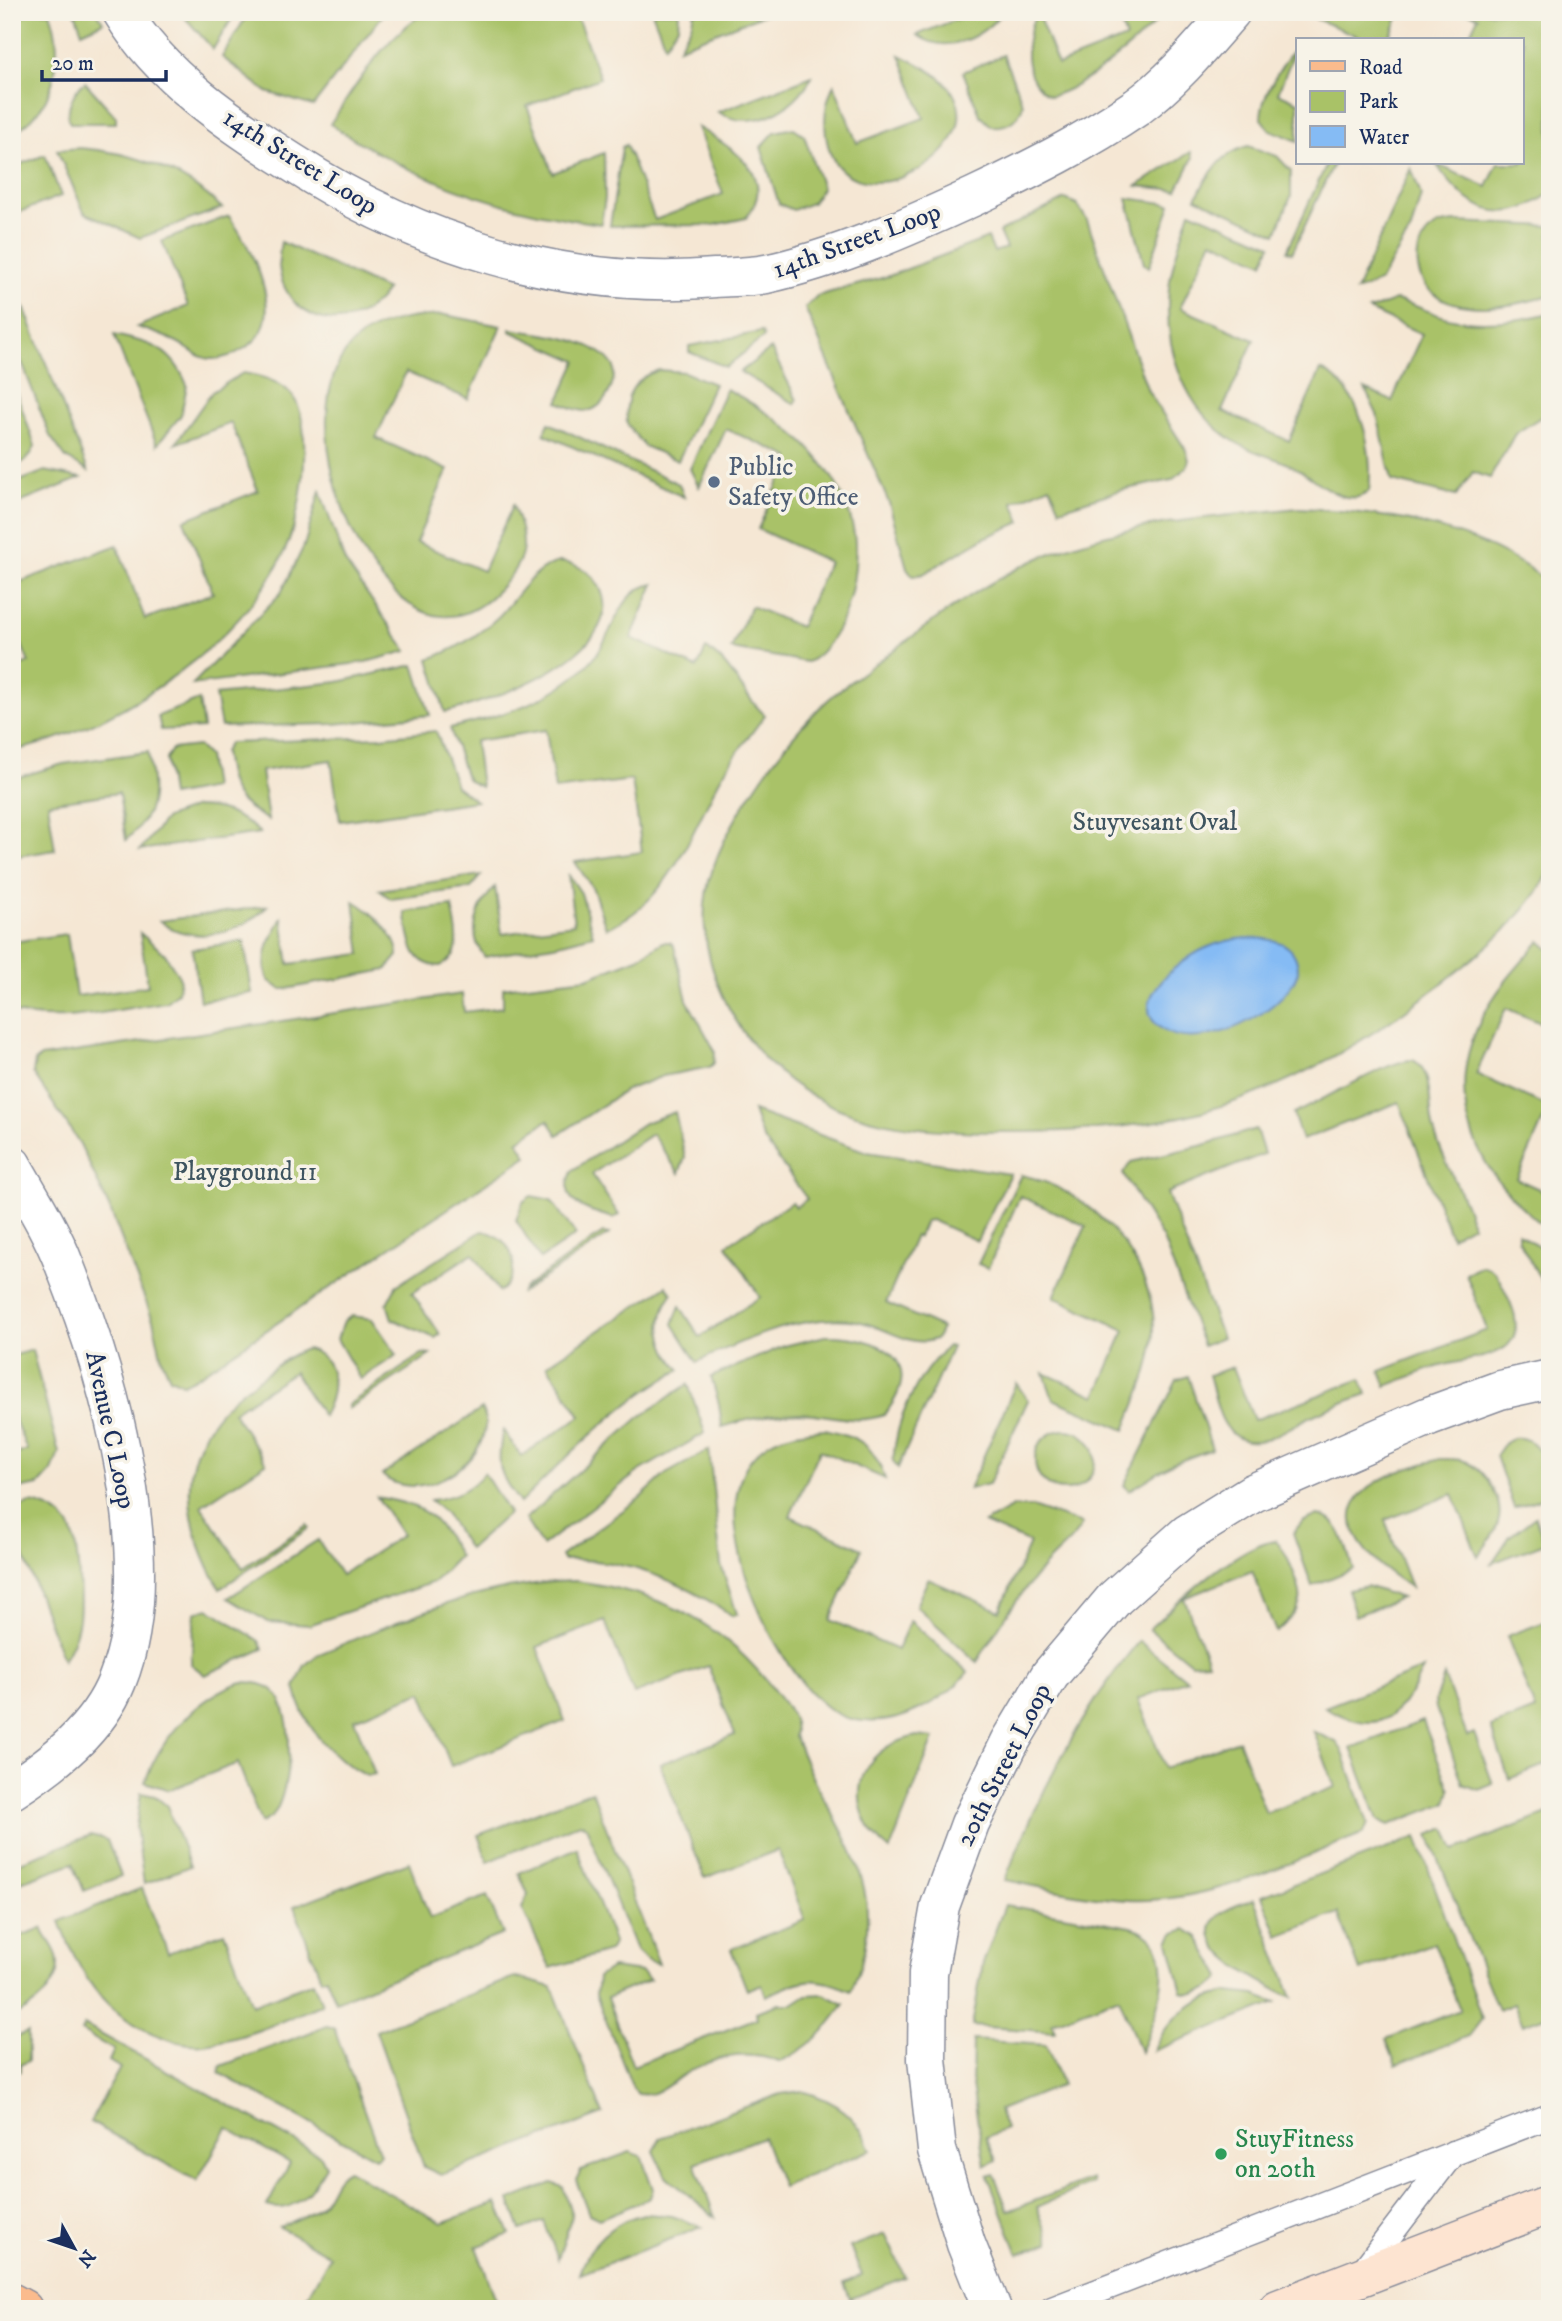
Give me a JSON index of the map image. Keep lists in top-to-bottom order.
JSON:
{
  "streets": {
    "street": ["14th Street Loop", "Avenue C Loop", "20th Street Loop"]
  },
  "parks": ["Stuyvesant Oval", "Playground 11"],
  "places": ["Public Safety Office", "StuyFitness on 20th"],
  "legend": ["Road", "Park", "Water"],
  "scale_bar": "20 m",
  "north": "bottom right"
}
